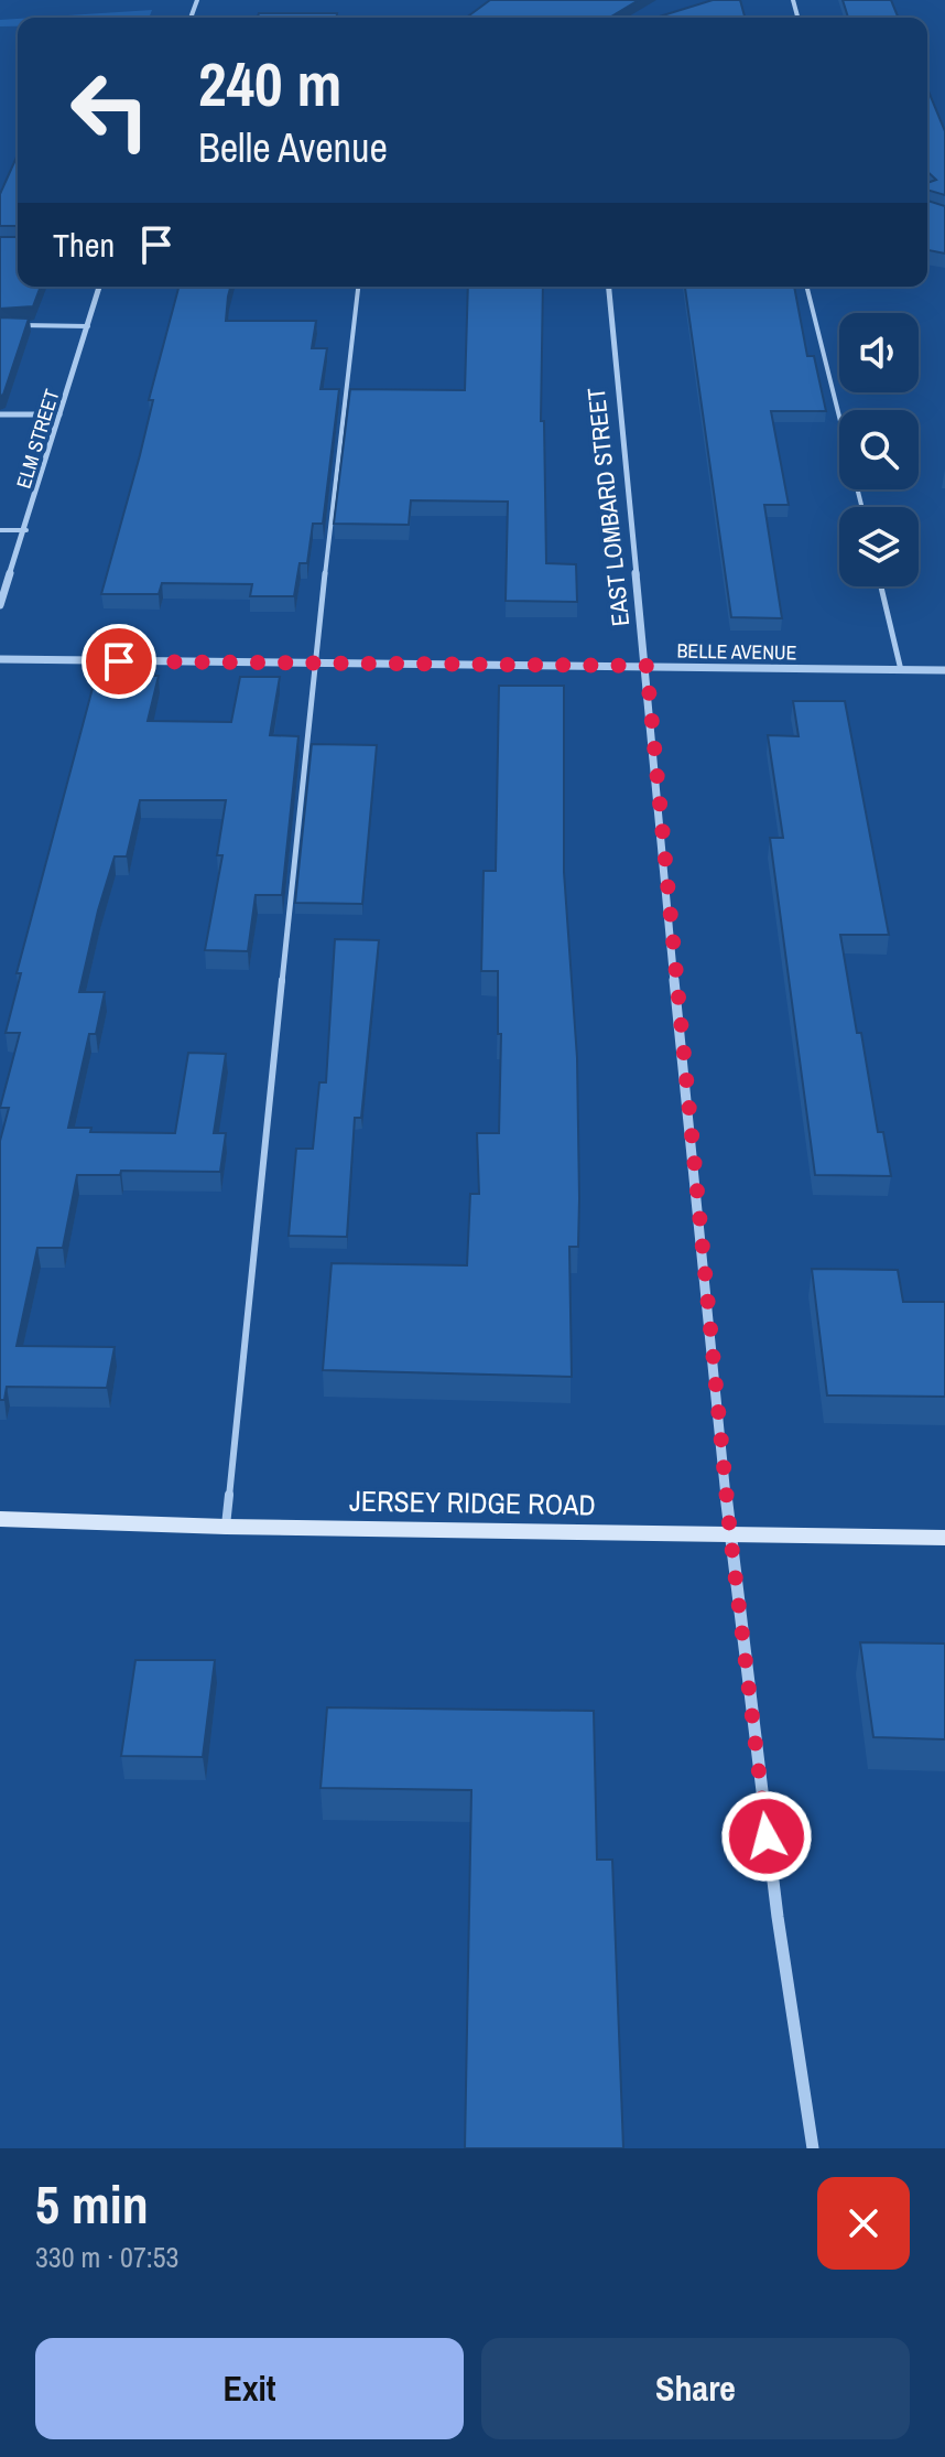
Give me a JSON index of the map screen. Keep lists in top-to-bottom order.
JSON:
{
  "streets": {
    "street": [
      "ELM STREET",
      "EAST LOMBARD STREET",
      "BELLE AVENUE",
      "JERSEY RIDGE ROAD"
    ]
  },
  "crossings": [
    ["EAST LOMBARD STREET", "BELLE AVENUE"],
    ["EAST LOMBARD STREET", "JERSEY RIDGE ROAD"]
  ],
  "page": {
    "turn": ["240 m", "Belle Avenue"],
    "then": "Then",
    "heading": ["5 min", "330 m · 07:53"],
    "buttons": ["Exit", "Share"]
  }
}
